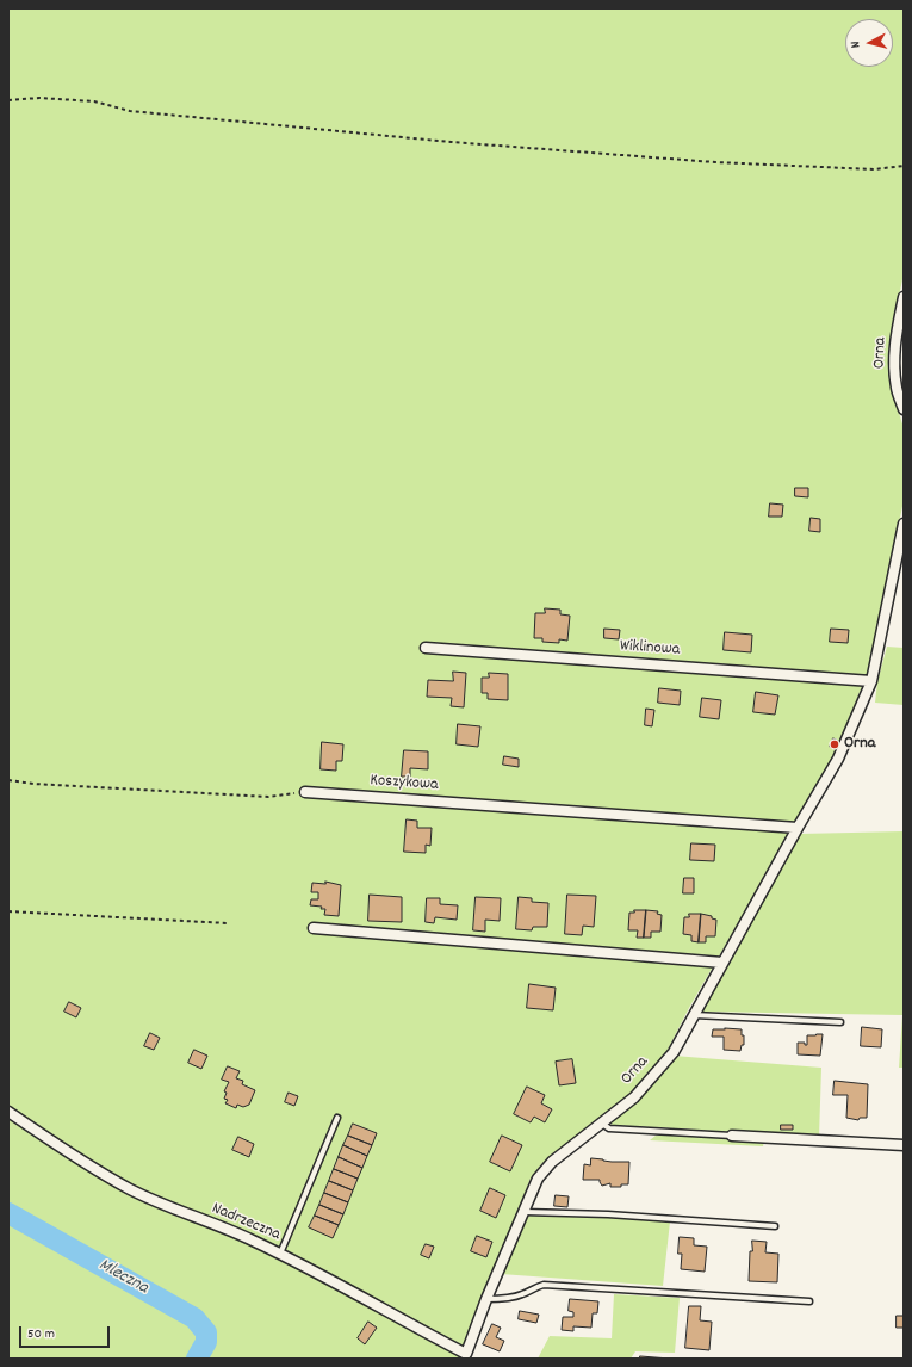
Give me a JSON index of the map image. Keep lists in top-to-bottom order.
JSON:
{
  "streets": {
    "street": [
      "Orna",
      "Wiklinowa",
      "Koszykowa",
      "Nadrzeczna"
    ]
  },
  "crossings": [
    ["Orna", "Wiklinowa"],
    ["Orna", "Koszykowa"],
    ["Orna", "Nadrzeczna"]
  ],
  "water": ["Mleczna"],
  "places": ["Orna"],
  "scale_bar": "50 m",
  "north": "left"
}
